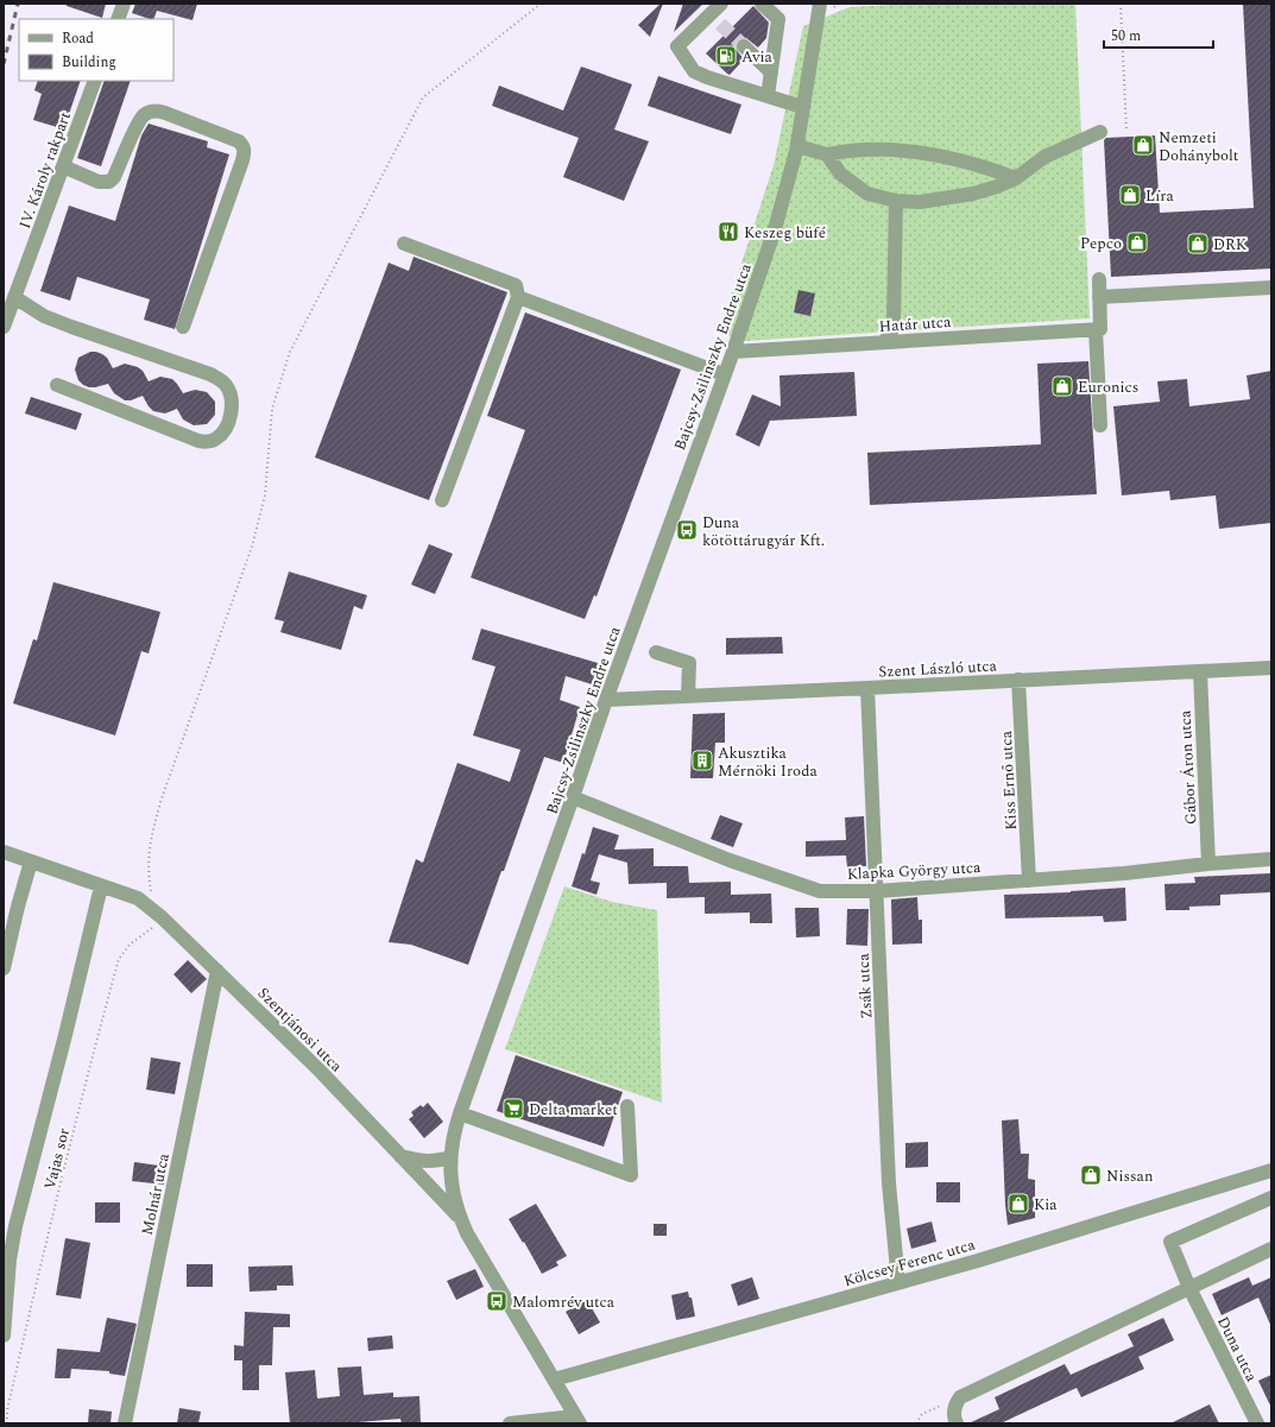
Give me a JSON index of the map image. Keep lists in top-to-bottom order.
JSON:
{
  "streets": {
    "street": [
      "IV. Károly rakpart",
      "Határ utca",
      "Bajcsy-Zsilinszky Endre utca",
      "Szent László utca",
      "Gábor Áron utca",
      "Kiss Ernő utca",
      "Klapka György utca",
      "Zsák utca",
      "Szentjánosi utca",
      "Molnár utca",
      "Kölcsey Ferenc utca",
      "Duna utca"
    ],
    "path": ["Vajas sor"]
  },
  "crossings": [
    ["Határ utca", "Bajcsy-Zsilinszky Endre utca"],
    ["Bajcsy-Zsilinszky Endre utca", "Szent László utca"],
    ["Bajcsy-Zsilinszky Endre utca", "Klapka György utca"],
    ["Bajcsy-Zsilinszky Endre utca", "Szentjánosi utca"],
    ["Bajcsy-Zsilinszky Endre utca", "Kölcsey Ferenc utca"],
    ["Szent László utca", "Gábor Áron utca"],
    ["Szent László utca", "Kiss Ernő utca"],
    ["Szent László utca", "Zsák utca"],
    ["Gábor Áron utca", "Klapka György utca"],
    ["Kiss Ernő utca", "Klapka György utca"],
    ["Klapka György utca", "Zsák utca"],
    ["Zsák utca", "Kölcsey Ferenc utca"],
    ["Szentjánosi utca", "Vajas sor"],
    ["Szentjánosi utca", "Molnár utca"]
  ],
  "places": {
    "fuel station": ["Avia"],
    "shop": [
      "Nemzeti Dohánybolt",
      "Líra",
      "Pepco",
      "DRK",
      "Euronics",
      "Nissan",
      "Kia"
    ],
    "restaurant": ["Keszeg büfé"],
    "bus stop": ["Duna kötöttárugyár Kft.", "Malomrév utca"],
    "building": ["Akusztika Mérnöki Iroda"],
    "supermarket": ["Delta market"]
  },
  "legend": ["Road", "Building"],
  "scale_bar": "50 m"
}
